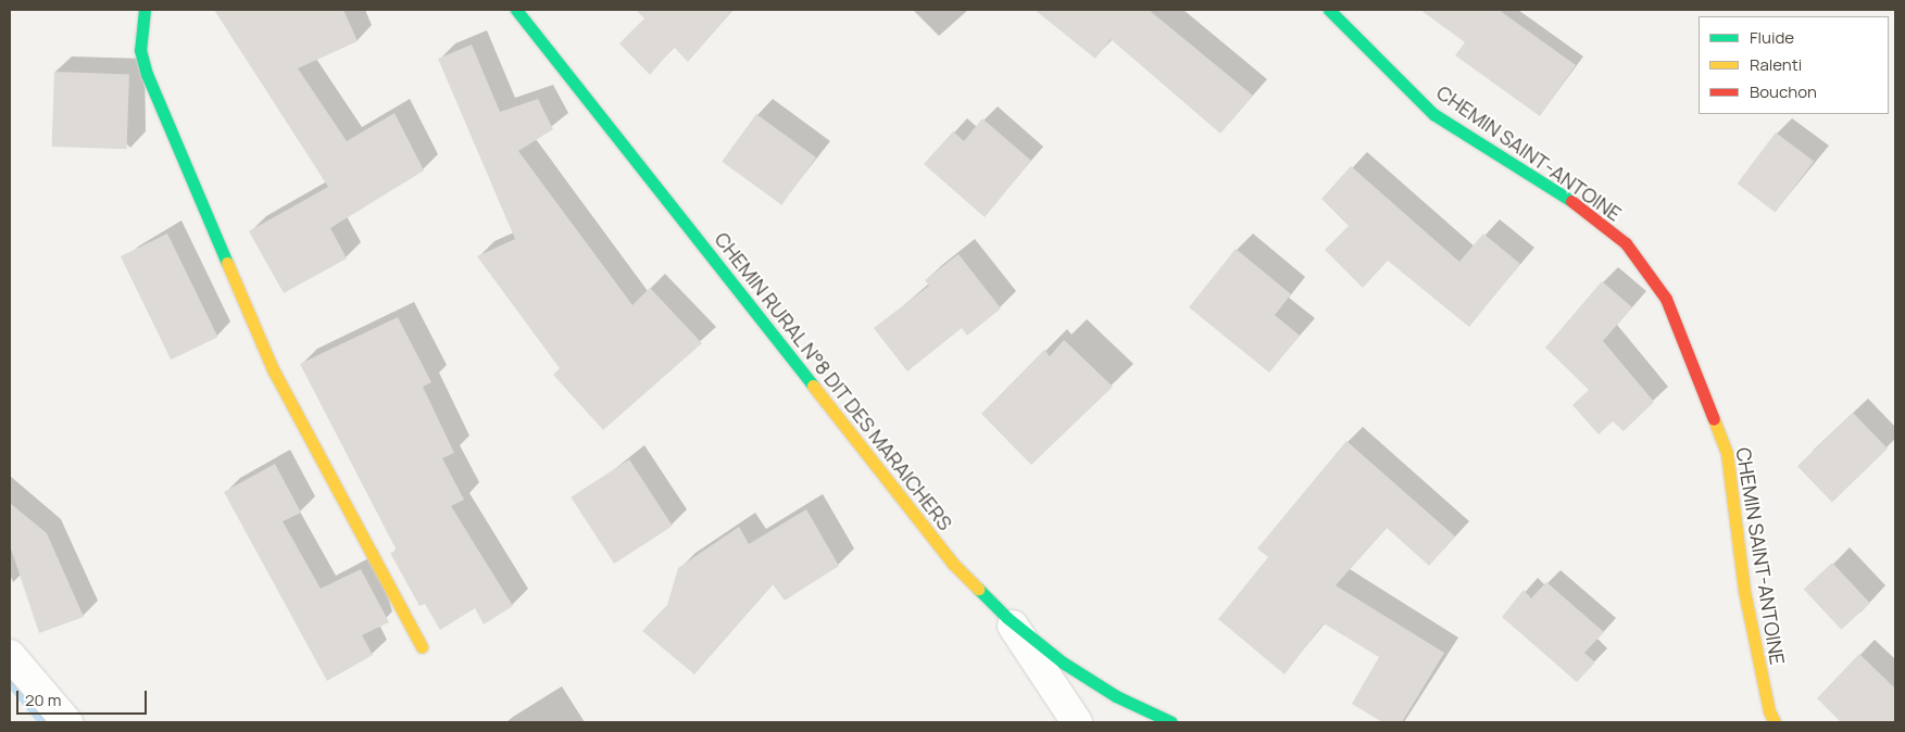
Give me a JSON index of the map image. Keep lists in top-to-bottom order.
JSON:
{
  "streets": {
    "street": ["CHEMIN SAINT-ANTOINE", "CHEMIN RURAL N°8 DIT DES MARAICHERS"]
  },
  "legend": ["Fluide", "Ralenti", "Bouchon"],
  "scale_bar": "20 m"
}
